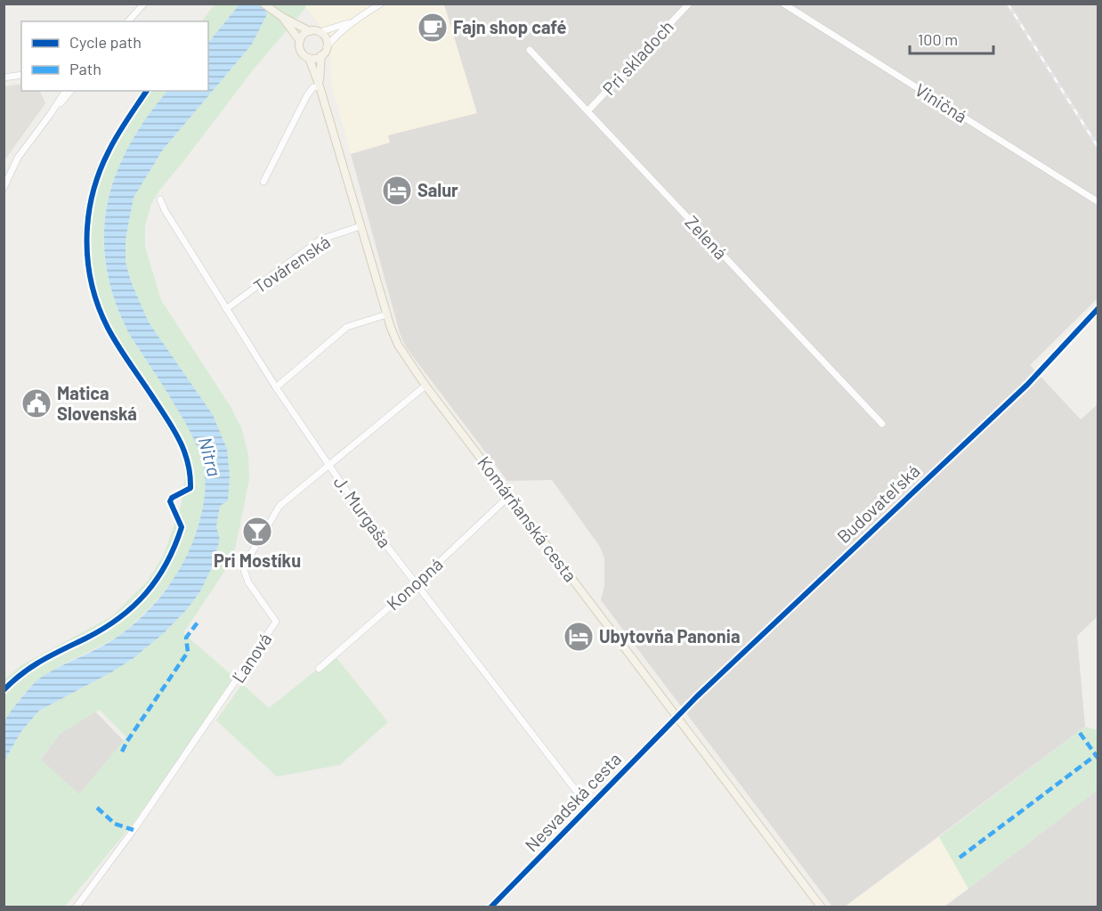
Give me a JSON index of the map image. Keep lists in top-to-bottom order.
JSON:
{
  "streets": {
    "main road": ["Komárňanská cesta"],
    "street": [
      "Pri skladoch",
      "Viničná",
      "Zelená",
      "Továrenská",
      "Budovateľská",
      "J. Murgaša",
      "Konopná",
      "Ľanová",
      "Nesvadská cesta"
    ]
  },
  "crossings": [
    ["Pri skladoch", "Zelená"],
    ["Továrenská", "J. Murgaša"],
    ["Továrenská", "Komárňanská cesta"],
    ["Budovateľská", "Komárňanská cesta"],
    ["Budovateľská", "Nesvadská cesta"],
    ["J. Murgaša", "Konopná"],
    ["J. Murgaša", "Ľanová"],
    ["J. Murgaša", "Nesvadská cesta"],
    ["Komárňanská cesta", "Konopná"],
    ["Komárňanská cesta", "Ľanová"],
    ["Komárňanská cesta", "Nesvadská cesta"]
  ],
  "water": ["Nitra"],
  "places": {
    "cafe": ["Fajn shop café"],
    "hotel": ["Salur", "Ubytovňa Panonia"],
    "public building": ["Matica Slovenská"],
    "bar": ["Pri Mostíku"]
  },
  "legend": ["Cycle path", "Path"],
  "scale_bar": "100 m"
}
